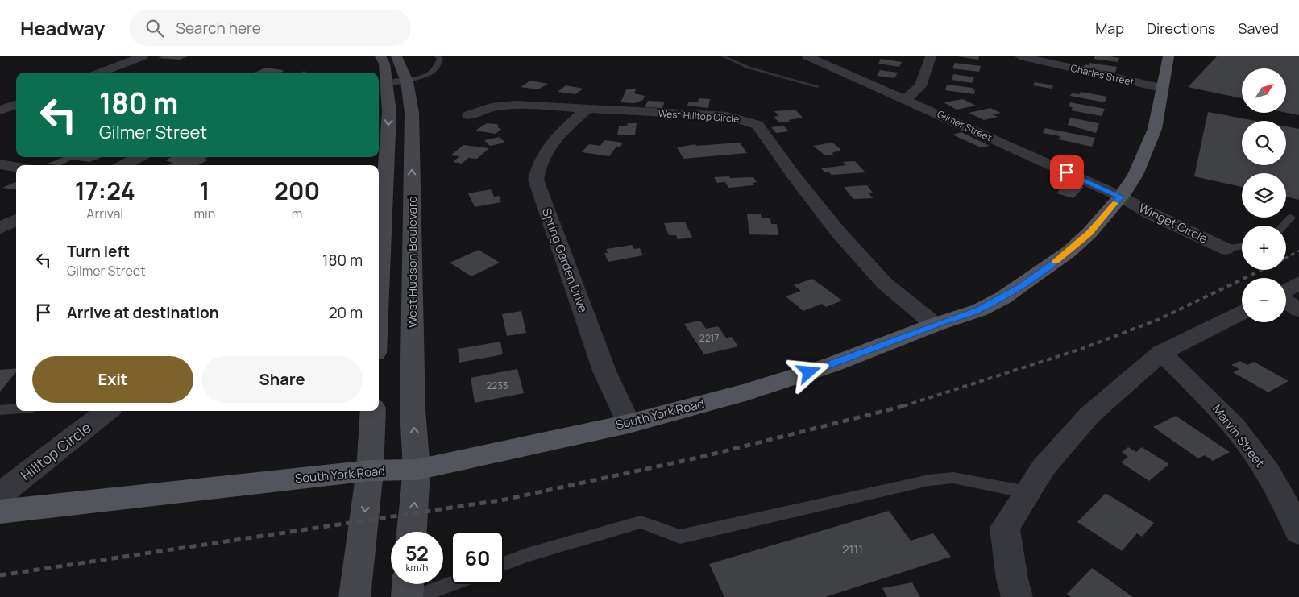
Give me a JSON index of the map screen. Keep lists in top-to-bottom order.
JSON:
{
  "streets": {
    "main road": ["West Hudson Boulevard", "South York Road"],
    "street": [
      "Charles Street",
      "West Hilltop Circle",
      "Gilmer Street",
      "Winget Circle",
      "Spring Garden Drive",
      "Marvin Street",
      "Hilltop Circle"
    ]
  },
  "crossings": [
    ["Charles Street", "South York Road"],
    ["West Hilltop Circle", "Spring Garden Drive"],
    ["West Hilltop Circle", "South York Road"],
    ["Gilmer Street", "Winget Circle"],
    ["Gilmer Street", "South York Road"],
    ["Winget Circle", "South York Road"],
    ["Spring Garden Drive", "South York Road"],
    ["West Hudson Boulevard", "South York Road"]
  ],
  "house_numbers": ["2217", "2233", "2111"],
  "north": "top right",
  "page": {
    "header": "Headway",
    "search": "Search here",
    "nav": ["Map", "Directions", "Saved"],
    "map_buttons": ["+", "−"],
    "turn": ["180 m", "Gilmer Street"],
    "eta": [
      "17:24",
      "Arrival",
      "1",
      "min",
      "200",
      "m"
    ],
    "list": [
      {
        "name": "Turn left",
        "note": "Gilmer Street",
        "value": "180 m"
      },
      {
        "name": "Arrive at destination",
        "value": "20 m"
      }
    ],
    "buttons": ["Exit", "Share"],
    "speed": "52 km/h",
    "limit": "60"
  }
}
